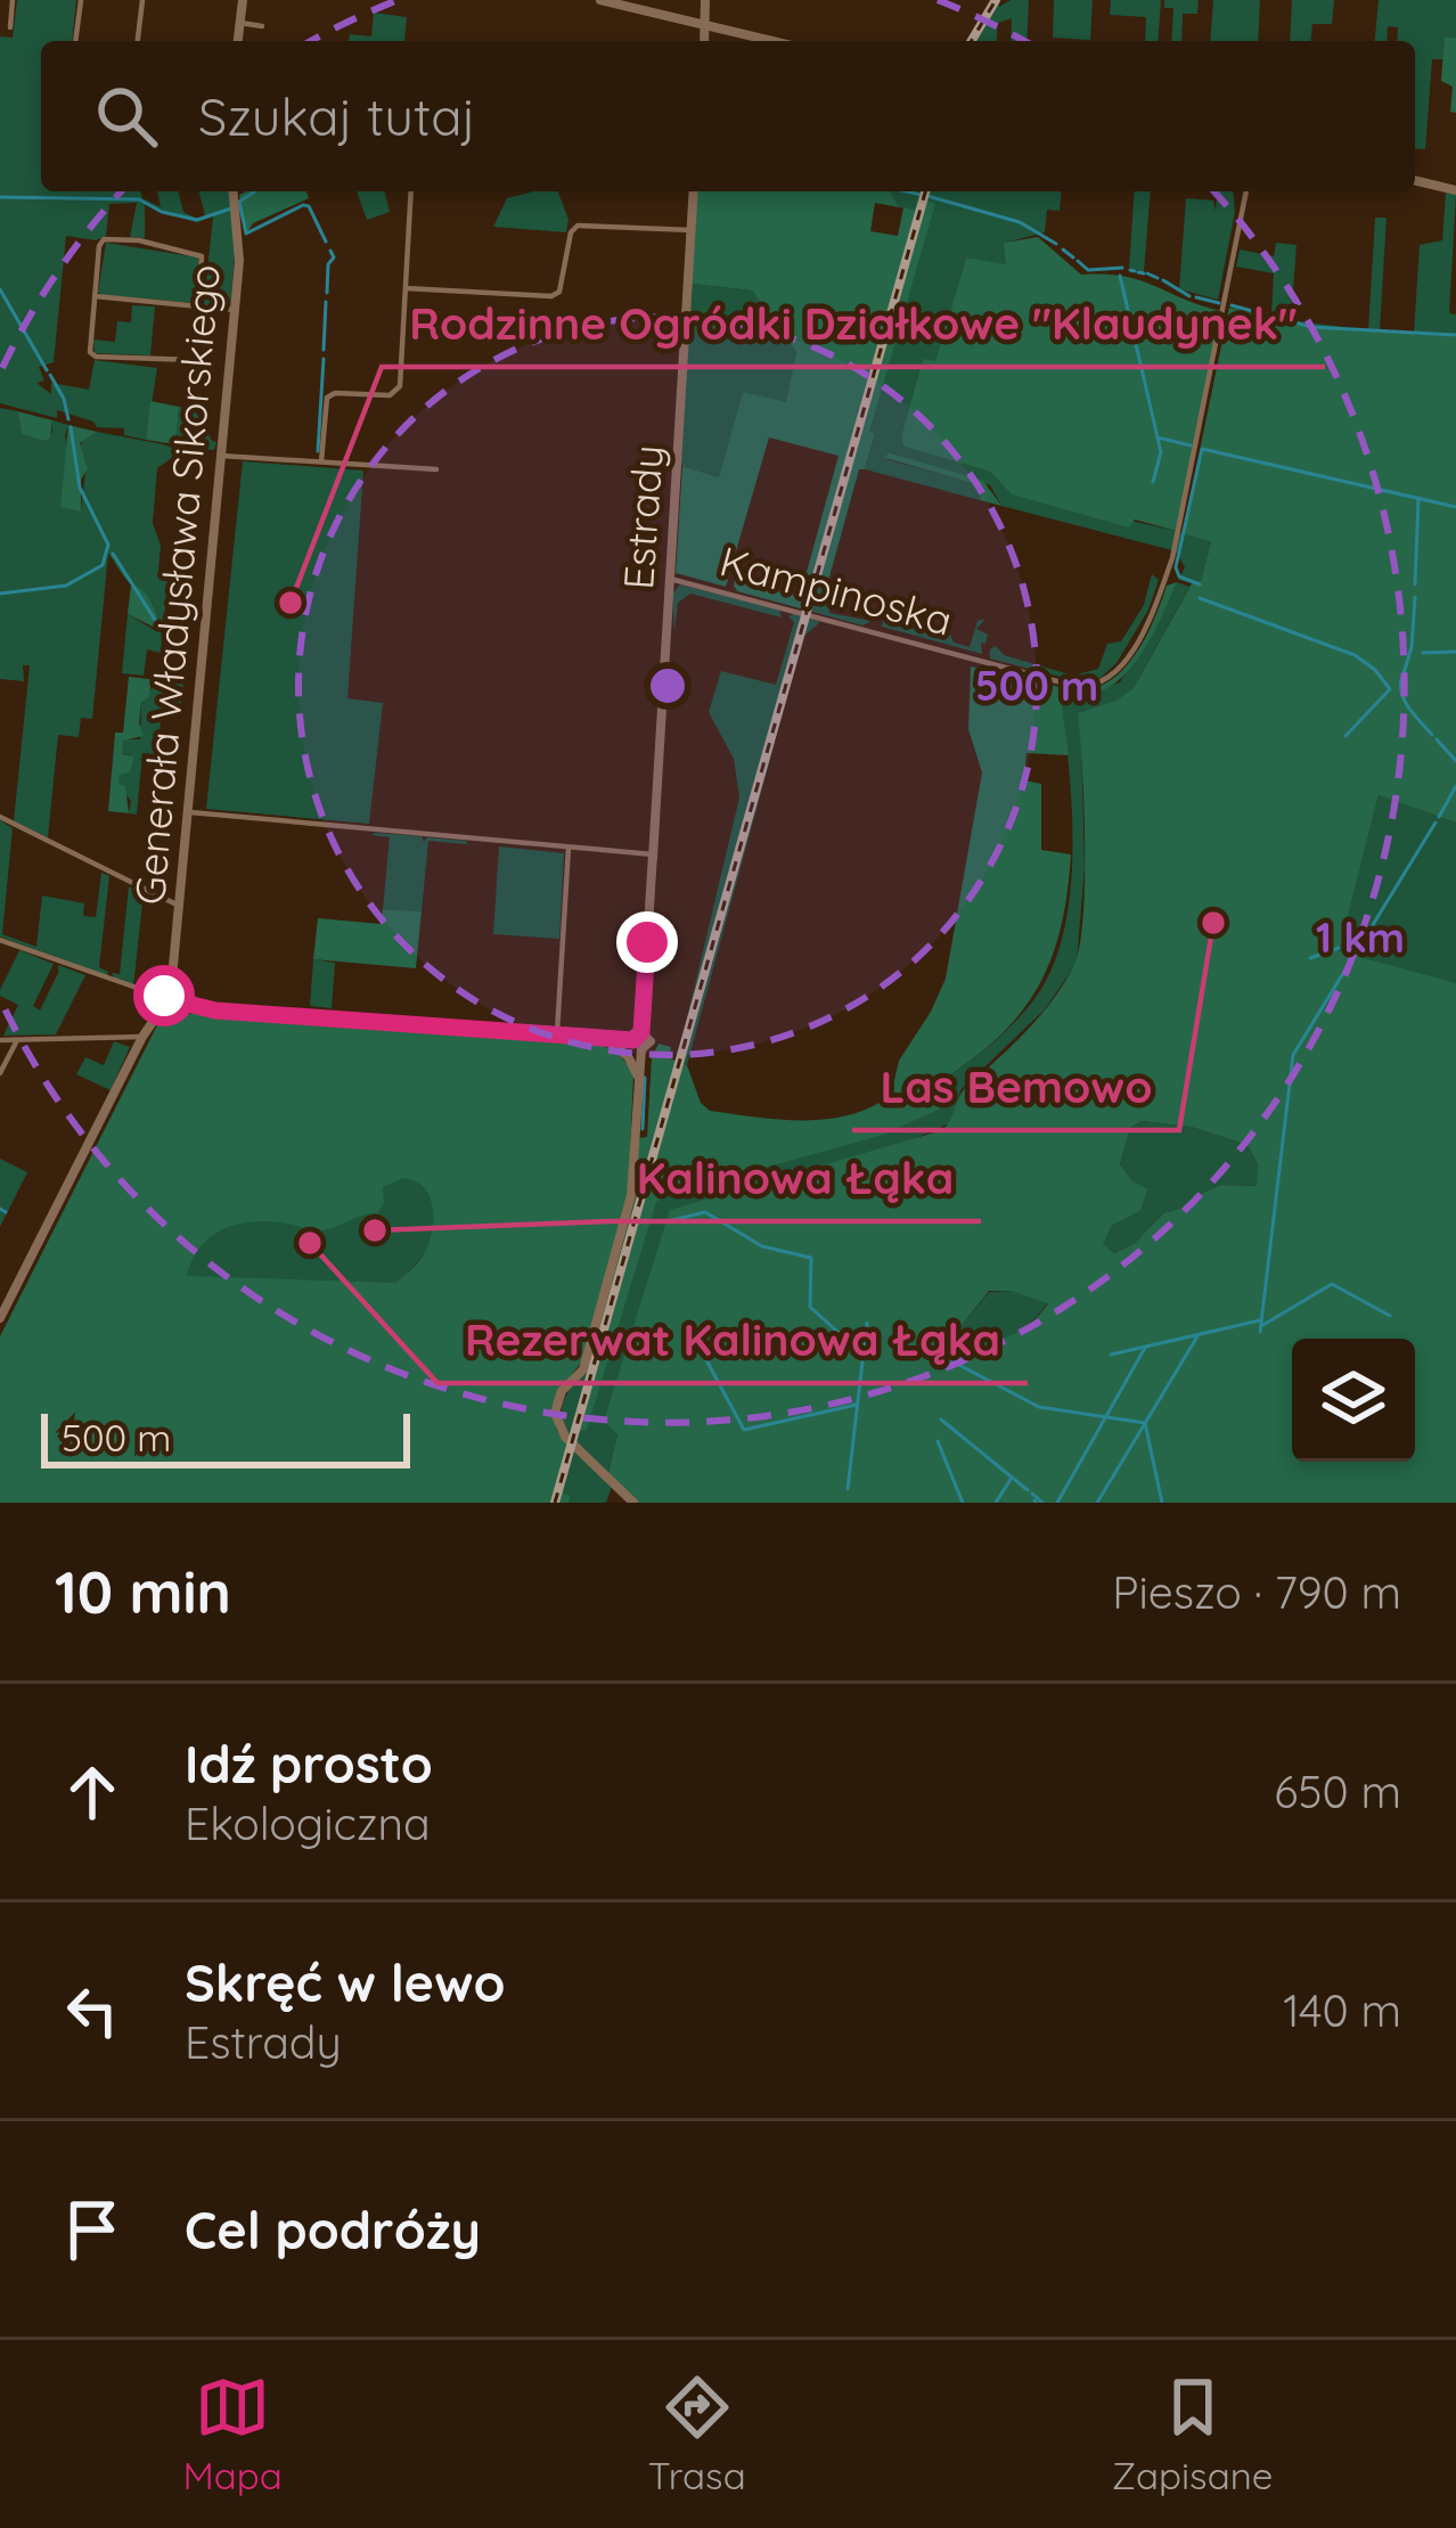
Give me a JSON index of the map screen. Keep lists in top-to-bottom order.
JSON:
{
  "streets": {
    "main road": ["Estrady", "Generała Władysława Sikorskiego"],
    "street": ["Kampinoska"]
  },
  "crossings": [
    ["Estrady", "Kampinoska"]
  ],
  "places": [
    "Rodzinne Ogródki Działkowe \"Klaudynek\"",
    "Las Bemowo",
    "Kalinowa Łąka",
    "Rezerwat Kalinowa Łąka"
  ],
  "scale_bar": "500 m",
  "page": {
    "search": "Szukaj tutaj",
    "scale": "500 m",
    "heading": ["10 min", "Pieszo · 790 m"],
    "list": [
      ["Idź prosto", "Ekologiczna", "650 m"],
      ["Skręć w lewo", "Estrady", "140 m"],
      "Cel podróży"
    ],
    "nav": ["Mapa", "Trasa", "Zapisane"]
  },
  "rings": ["500 m", "1 km"]
}
